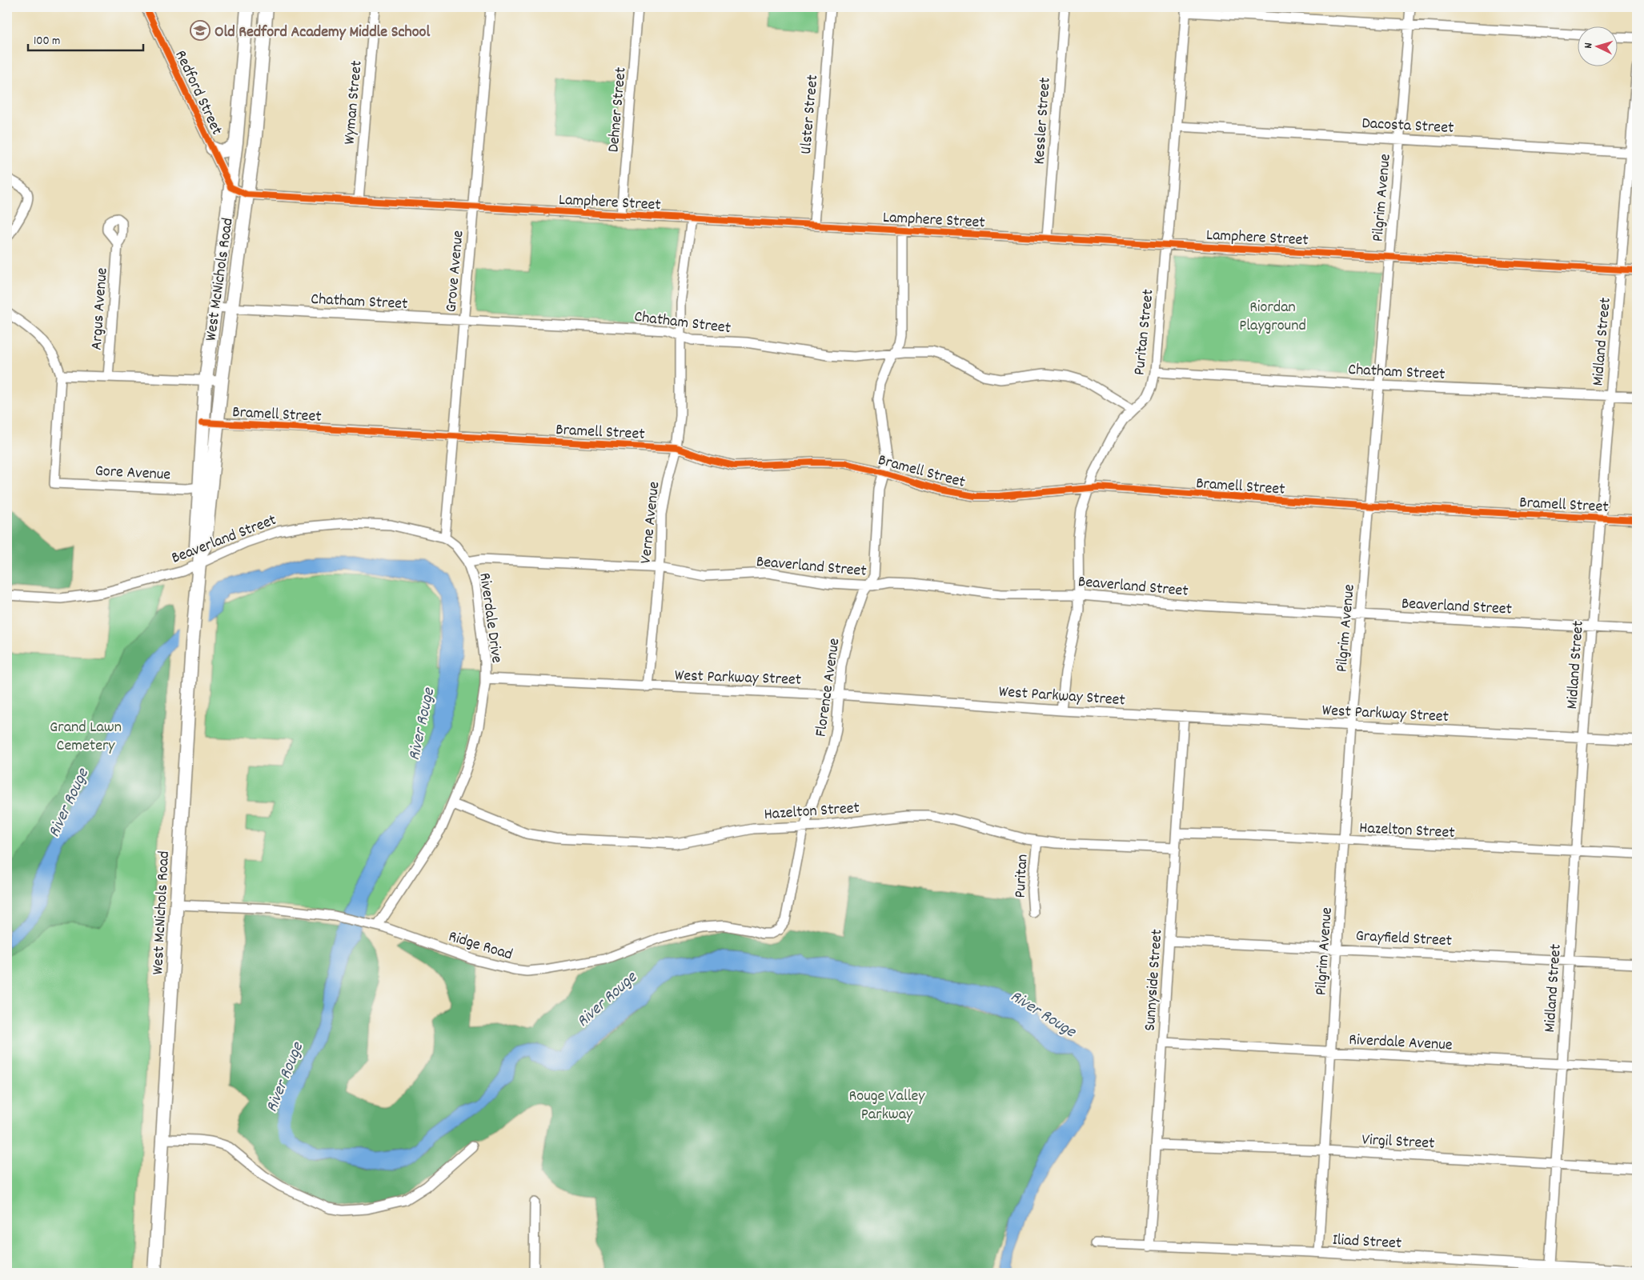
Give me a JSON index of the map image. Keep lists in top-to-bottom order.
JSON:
{
  "streets": {
    "main road": ["West McNichols Road"],
    "street": [
      "Redford Street",
      "Wyman Street",
      "Dehner Street",
      "Ulster Street",
      "Kessler Street",
      "Dacosta Street",
      "Pilgrim Avenue",
      "Lamphere Street",
      "Grove Avenue",
      "Chatham Street",
      "Argus Avenue",
      "Puritan Street",
      "Midland Street",
      "Bramell Street",
      "Gore Avenue",
      "Verne Avenue",
      "Beaverland Street",
      "Riverdale Drive",
      "West Parkway Street",
      "Florence Avenue",
      "Hazelton Street",
      "Puritan",
      "Grayfield Street",
      "Ridge Road",
      "Sunnyside Street",
      "Riverdale Avenue",
      "Virgil Street",
      "Iliad Street"
    ]
  },
  "crossings": [
    ["Redford Street", "Lamphere Street"],
    ["Redford Street", "West McNichols Road"],
    ["Wyman Street", "Lamphere Street"],
    ["Dehner Street", "Lamphere Street"],
    ["Ulster Street", "Lamphere Street"],
    ["Kessler Street", "Lamphere Street"],
    ["Dacosta Street", "Pilgrim Avenue"],
    ["Dacosta Street", "Puritan Street"],
    ["Dacosta Street", "Midland Street"],
    ["Pilgrim Avenue", "Lamphere Street"],
    ["Pilgrim Avenue", "Chatham Street"],
    ["Pilgrim Avenue", "Bramell Street"],
    ["Pilgrim Avenue", "Beaverland Street"],
    ["Pilgrim Avenue", "West Parkway Street"],
    ["Pilgrim Avenue", "Hazelton Street"],
    ["Pilgrim Avenue", "Grayfield Street"],
    ["Pilgrim Avenue", "Riverdale Avenue"],
    ["Pilgrim Avenue", "Virgil Street"],
    ["Pilgrim Avenue", "Iliad Street"],
    ["Lamphere Street", "Grove Avenue"],
    ["Lamphere Street", "West McNichols Road"],
    ["Lamphere Street", "Puritan Street"],
    ["Lamphere Street", "Midland Street"],
    ["Lamphere Street", "Verne Avenue"],
    ["Lamphere Street", "Florence Avenue"],
    ["Grove Avenue", "Chatham Street"],
    ["Grove Avenue", "Bramell Street"],
    ["Grove Avenue", "Beaverland Street"],
    ["West McNichols Road", "Chatham Street"],
    ["West McNichols Road", "Bramell Street"],
    ["West McNichols Road", "Gore Avenue"],
    ["West McNichols Road", "Beaverland Street"],
    ["West McNichols Road", "Ridge Road"],
    ["Chatham Street", "Puritan Street"],
    ["Chatham Street", "Midland Street"],
    ["Chatham Street", "Verne Avenue"],
    ["Chatham Street", "Florence Avenue"],
    ["Argus Avenue", "Bramell Street"],
    ["Puritan Street", "Bramell Street"],
    ["Puritan Street", "Beaverland Street"],
    ["Puritan Street", "West Parkway Street"],
    ["Midland Street", "Bramell Street"],
    ["Midland Street", "Beaverland Street"],
    ["Midland Street", "West Parkway Street"],
    ["Midland Street", "Hazelton Street"],
    ["Midland Street", "Grayfield Street"],
    ["Midland Street", "Riverdale Avenue"],
    ["Midland Street", "Virgil Street"],
    ["Midland Street", "Iliad Street"],
    ["Bramell Street", "Gore Avenue"],
    ["Bramell Street", "Verne Avenue"],
    ["Bramell Street", "Florence Avenue"],
    ["Verne Avenue", "Beaverland Street"],
    ["Verne Avenue", "West Parkway Street"],
    ["Beaverland Street", "Riverdale Drive"],
    ["Beaverland Street", "Florence Avenue"],
    ["Riverdale Drive", "West Parkway Street"],
    ["Riverdale Drive", "Hazelton Street"],
    ["Riverdale Drive", "Ridge Road"],
    ["West Parkway Street", "Florence Avenue"],
    ["West Parkway Street", "Sunnyside Street"],
    ["Florence Avenue", "Hazelton Street"],
    ["Florence Avenue", "Ridge Road"],
    ["Hazelton Street", "Puritan"],
    ["Hazelton Street", "Sunnyside Street"],
    ["Grayfield Street", "Sunnyside Street"],
    ["Sunnyside Street", "Riverdale Avenue"],
    ["Sunnyside Street", "Virgil Street"],
    ["Sunnyside Street", "Iliad Street"]
  ],
  "water": ["River Rouge"],
  "parks": ["Riordan Playground", "Grand Lawn Cemetery", "Rouge Valley Parkway"],
  "places": {
    "school or university": ["Old Redford Academy Middle School"]
  },
  "scale_bar": "100 m",
  "north": "left"
}
